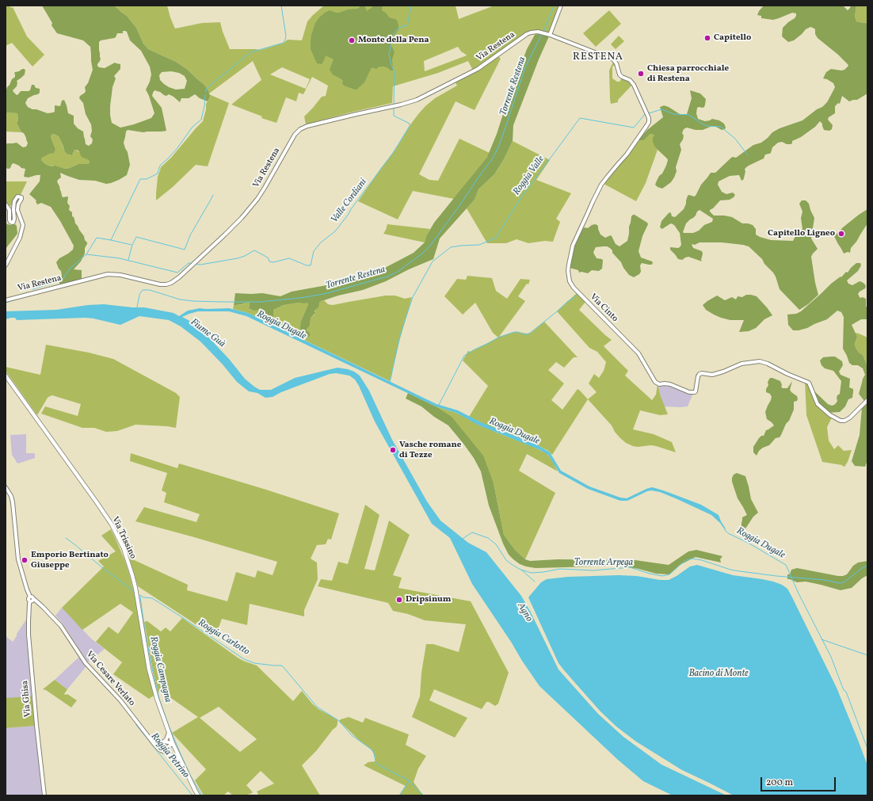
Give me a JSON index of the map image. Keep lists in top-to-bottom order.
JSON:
{
  "streets": {
    "main road": ["Via Trissino"],
    "street": [
      "Via Restena",
      "Via Cinto",
      "Via Cesare Verlato",
      "Via Ghisa"
    ]
  },
  "crossings": [
    ["Via Restena", "Via Cinto"],
    ["Via Cesare Verlato", "Via Ghisa"]
  ],
  "districts": ["RESTENA"],
  "water": [
    "Torrente Restena",
    "Roggia Valle",
    "Valle Cordiani",
    "Roggia Dugale",
    "Fiume Guà",
    "Torrente Arpega",
    "Agno",
    "Roggia Carlotto",
    "Roggia Campagna",
    "Bacino di Monte",
    "Roggia Petrino"
  ],
  "places": [
    "Capitello",
    "Monte della Pena",
    "Chiesa parrocchiale di Restena",
    "Capitello Ligneo",
    "Vasche romane di Tezze",
    "Emporio Bertinato Giuseppe",
    "Dripsinum"
  ],
  "scale_bar": "200 m"
}
